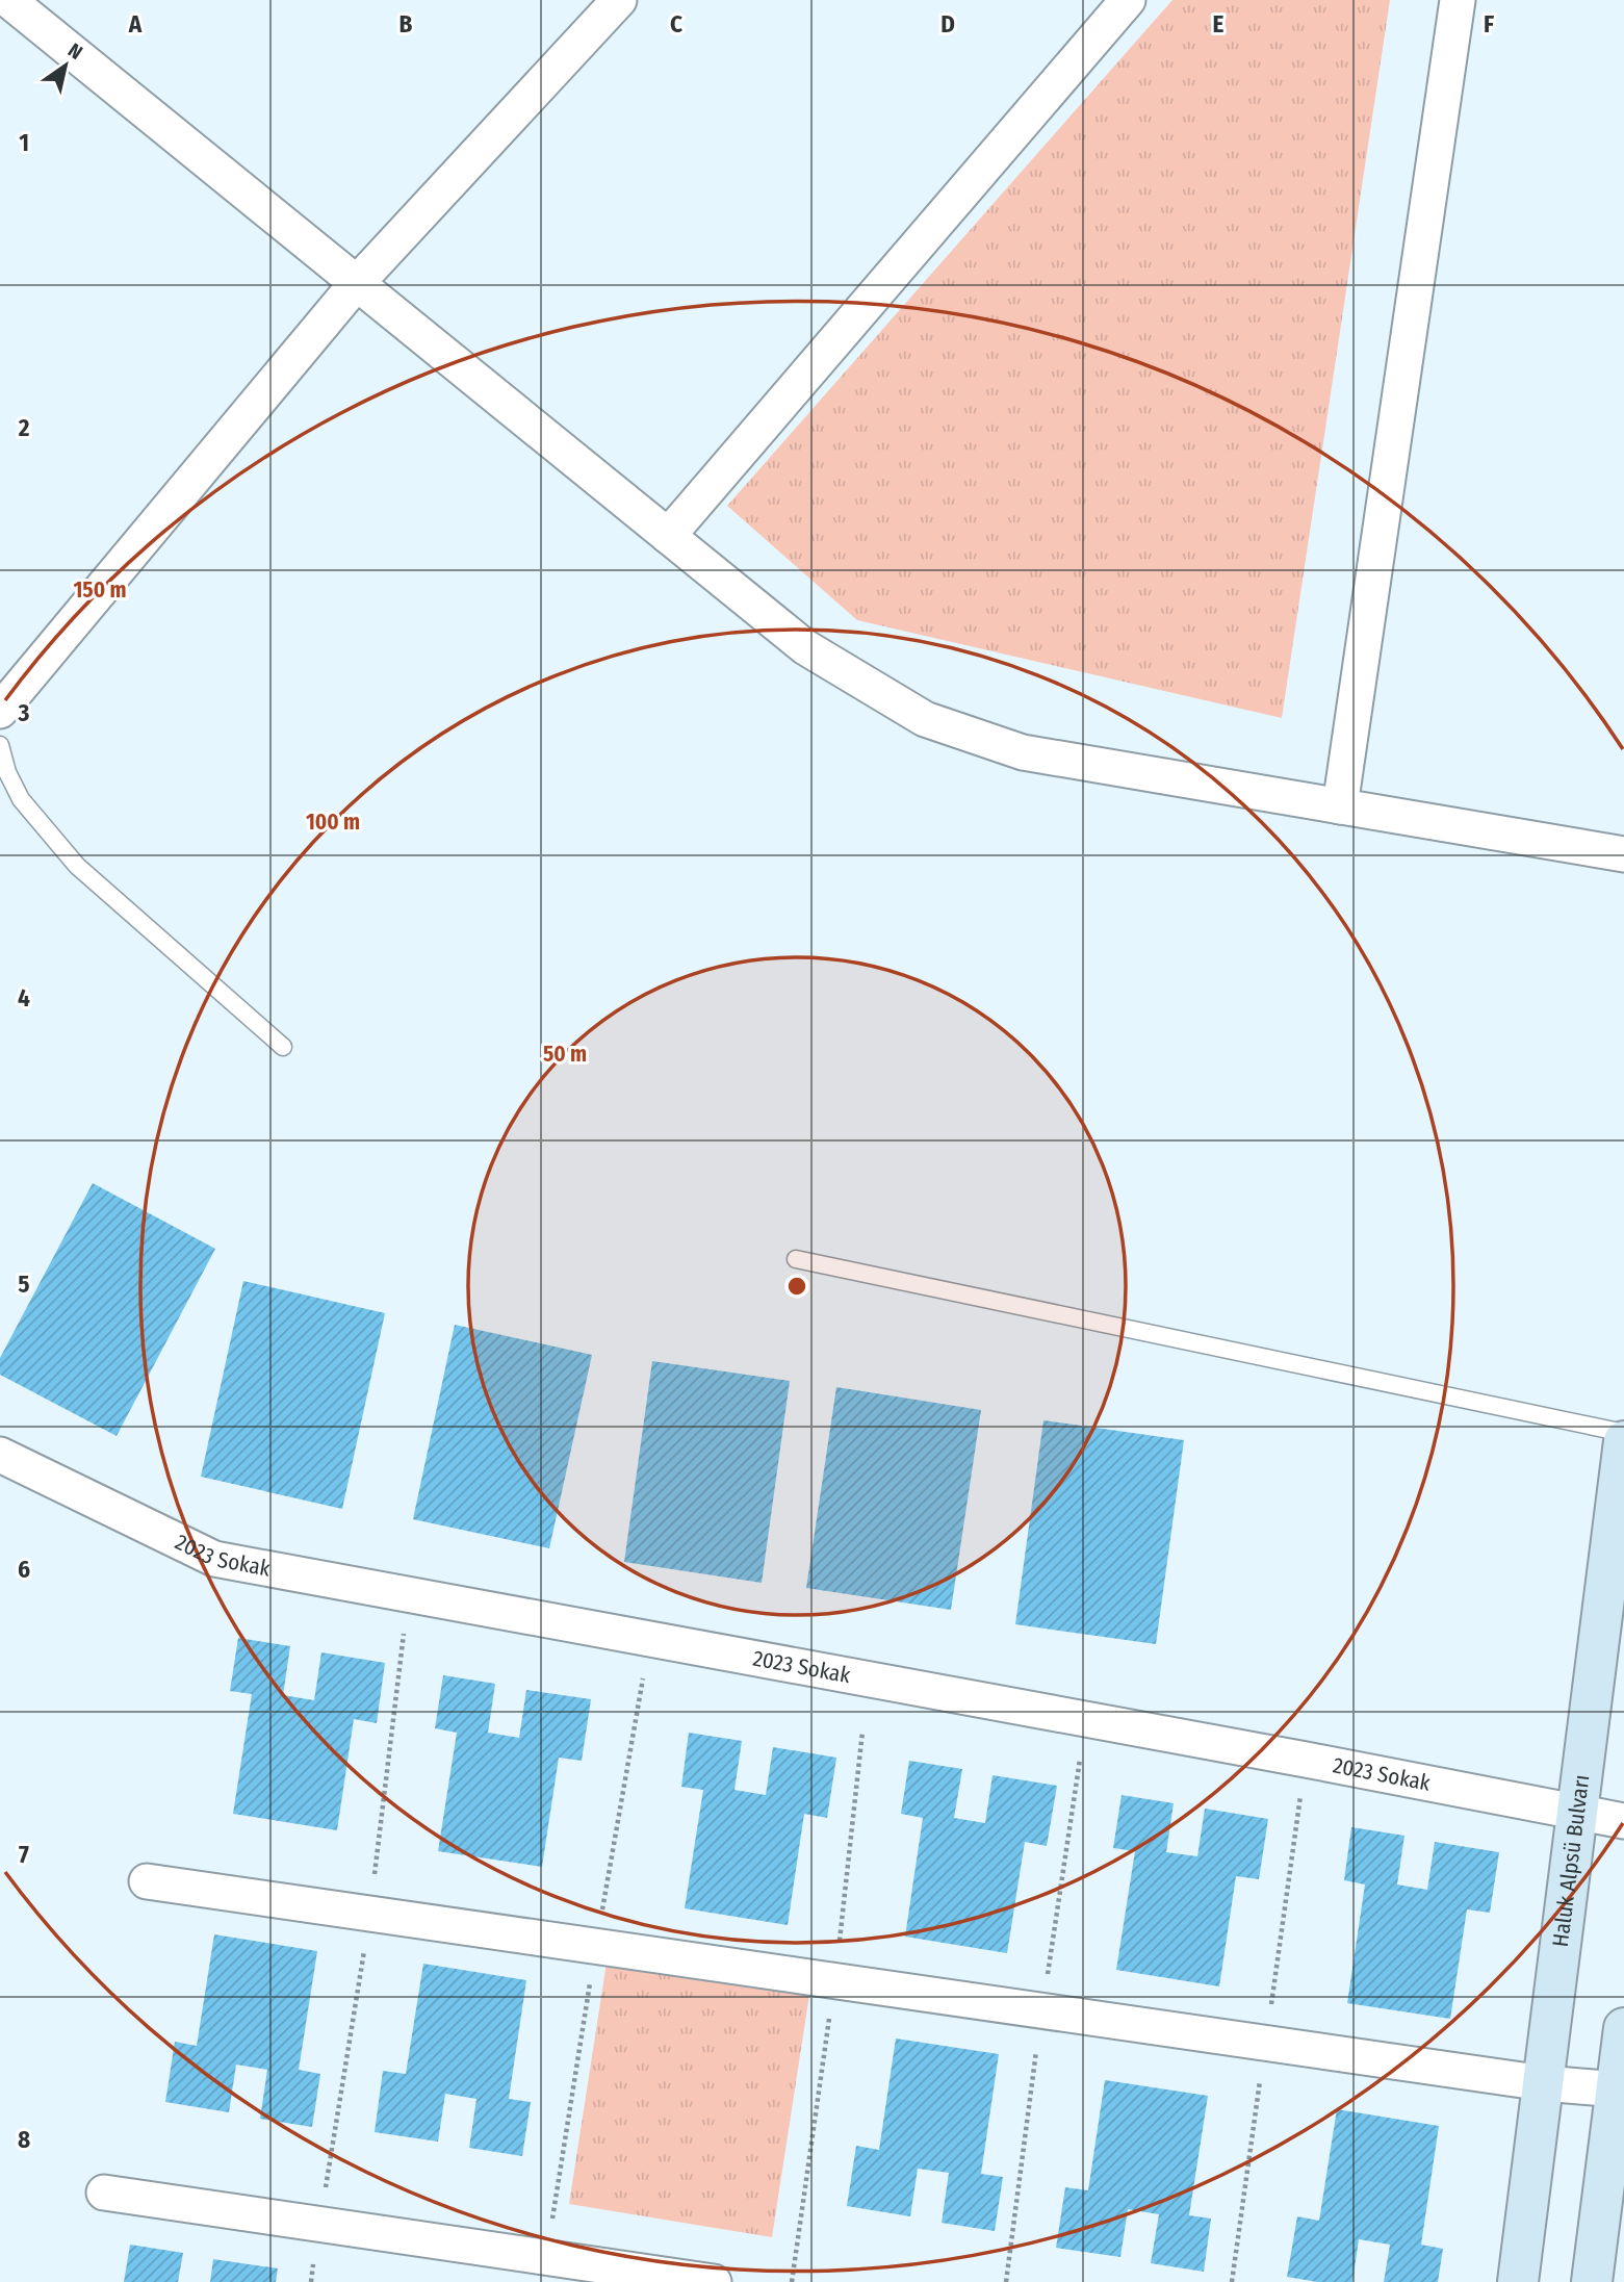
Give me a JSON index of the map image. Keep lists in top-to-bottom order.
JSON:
{
  "streets": {
    "main road": ["Haluk Alpsü Bulvarı"],
    "street": ["2023 Sokak"]
  },
  "crossings": [
    ["2023 Sokak", "Haluk Alpsü Bulvarı"]
  ],
  "north": "top right",
  "grid": {
    "columns": [
      "A",
      "B",
      "C",
      "D",
      "E",
      "F"
    ],
    "rows": [
      "1",
      "2",
      "3",
      "4",
      "5",
      "6",
      "7",
      "8"
    ]
  },
  "rings": ["150 m", "100 m", "50 m"]
}
